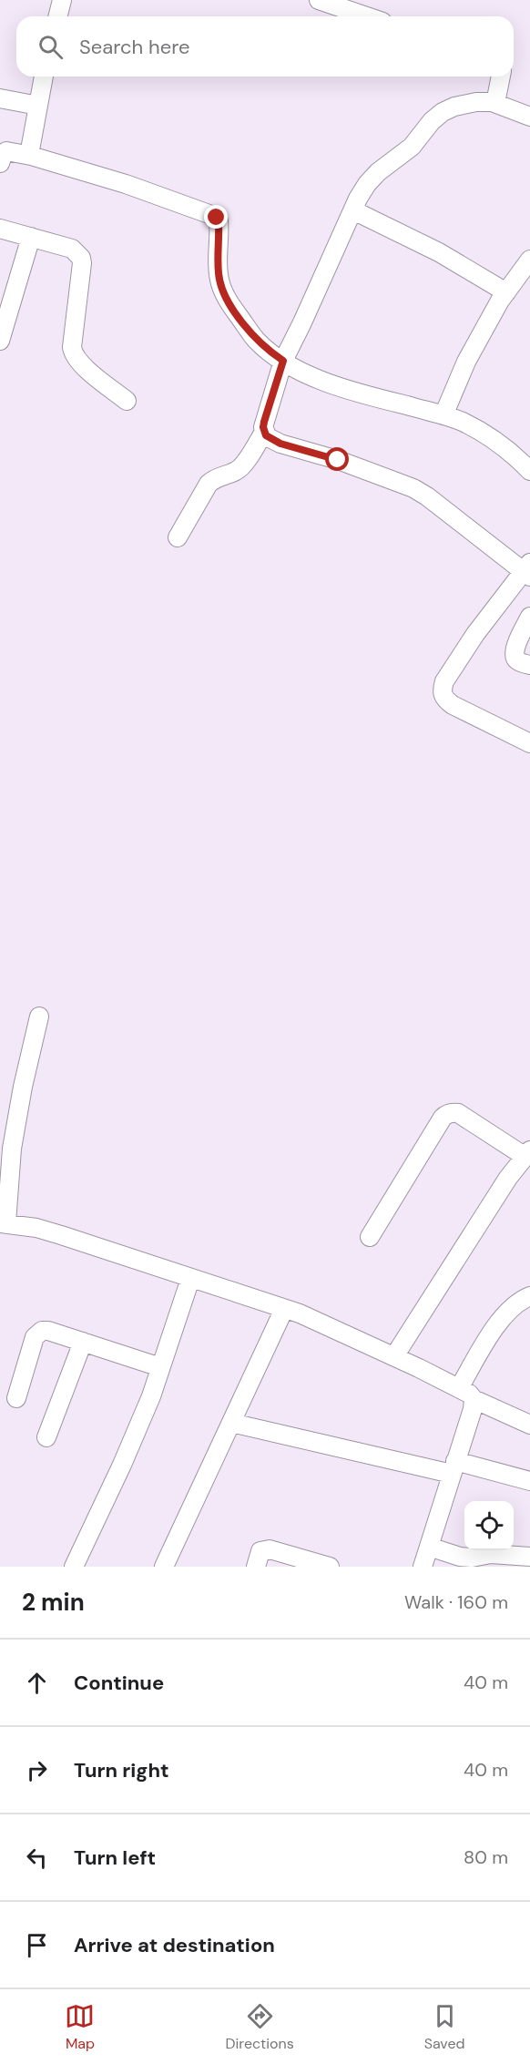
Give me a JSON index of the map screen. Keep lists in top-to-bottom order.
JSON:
{
  "page": {
    "search": "Search here",
    "heading": ["2 min", "Walk · 160 m"],
    "list": [
      ["Continue", "40 m"],
      ["Turn right", "40 m"],
      ["Turn left", "80 m"],
      "Arrive at destination"
    ],
    "nav": ["Map", "Directions", "Saved"]
  }
}
